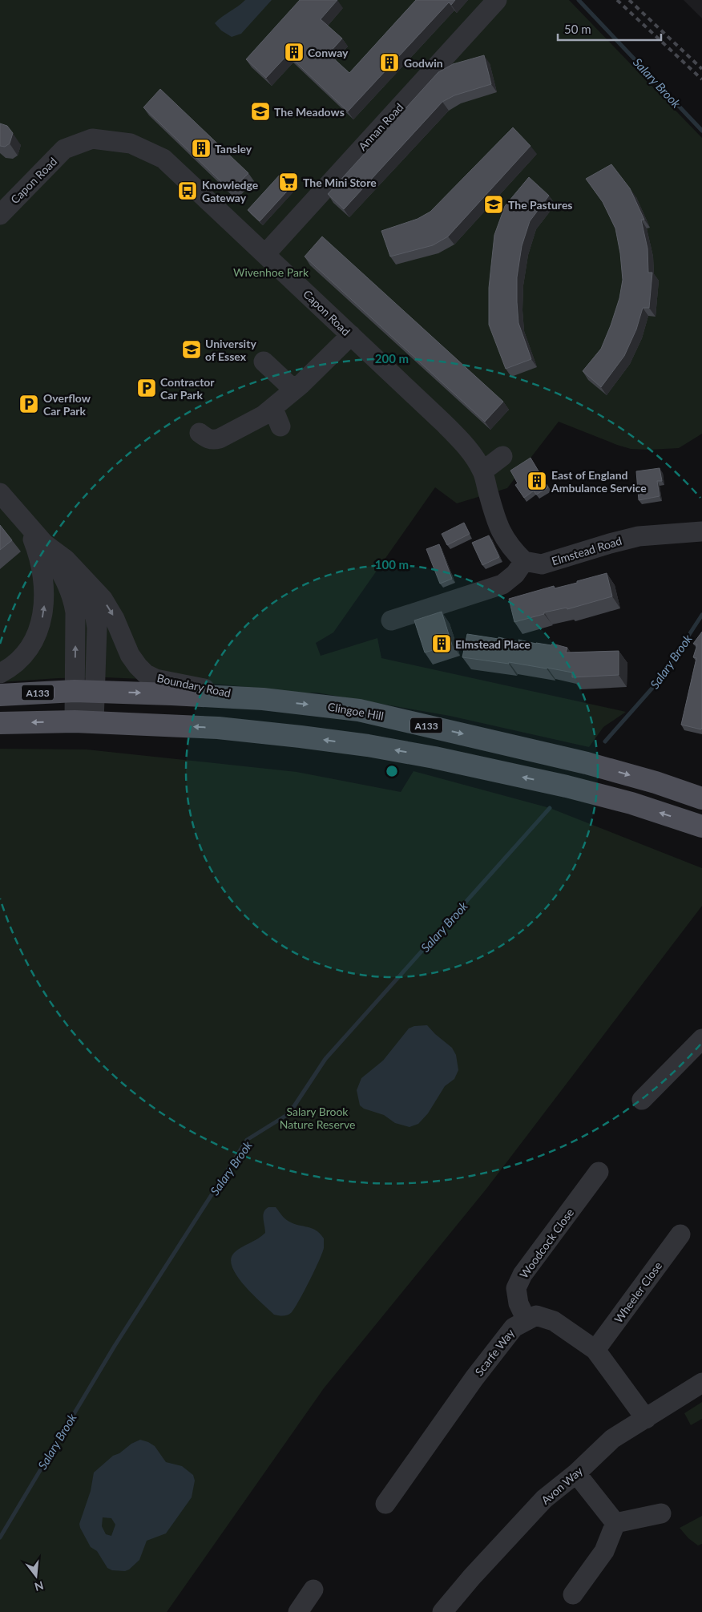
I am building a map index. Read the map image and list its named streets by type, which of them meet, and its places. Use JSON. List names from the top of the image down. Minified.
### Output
{"streets":{"main road":["A133","Clingoe Hill"],"street":["Annan Road","Capon Road","Elmstead Road","Boundary Road","Woodcock Close","Wheeler Close","Scarfe Way","Avon Way"]},"crossings":[["Annan Road","Capon Road"],["Capon Road","Elmstead Road"],["Boundary Road","Clingoe Hill"],["Woodcock Close","Scarfe Way"],["Wheeler Close","Scarfe Way"],["Scarfe Way","Avon Way"]],"water":["Salary Brook"],"parks":["Wivenhoe Park","Salary Brook Nature Reserve"],"places":{"building":["Conway","Godwin","Tansley","East of England Ambulance Service","Elmstead Place"],"school or university":["The Meadows","The Pastures","University of Essex"],"supermarket":["The Mini Store"],"bus stop":["Knowledge Gateway"],"parking":["Contractor Car Park","Overflow Car Park"]},"scale_bar":"50 m","north":"bottom","rings":["200 m","100 m"]}
